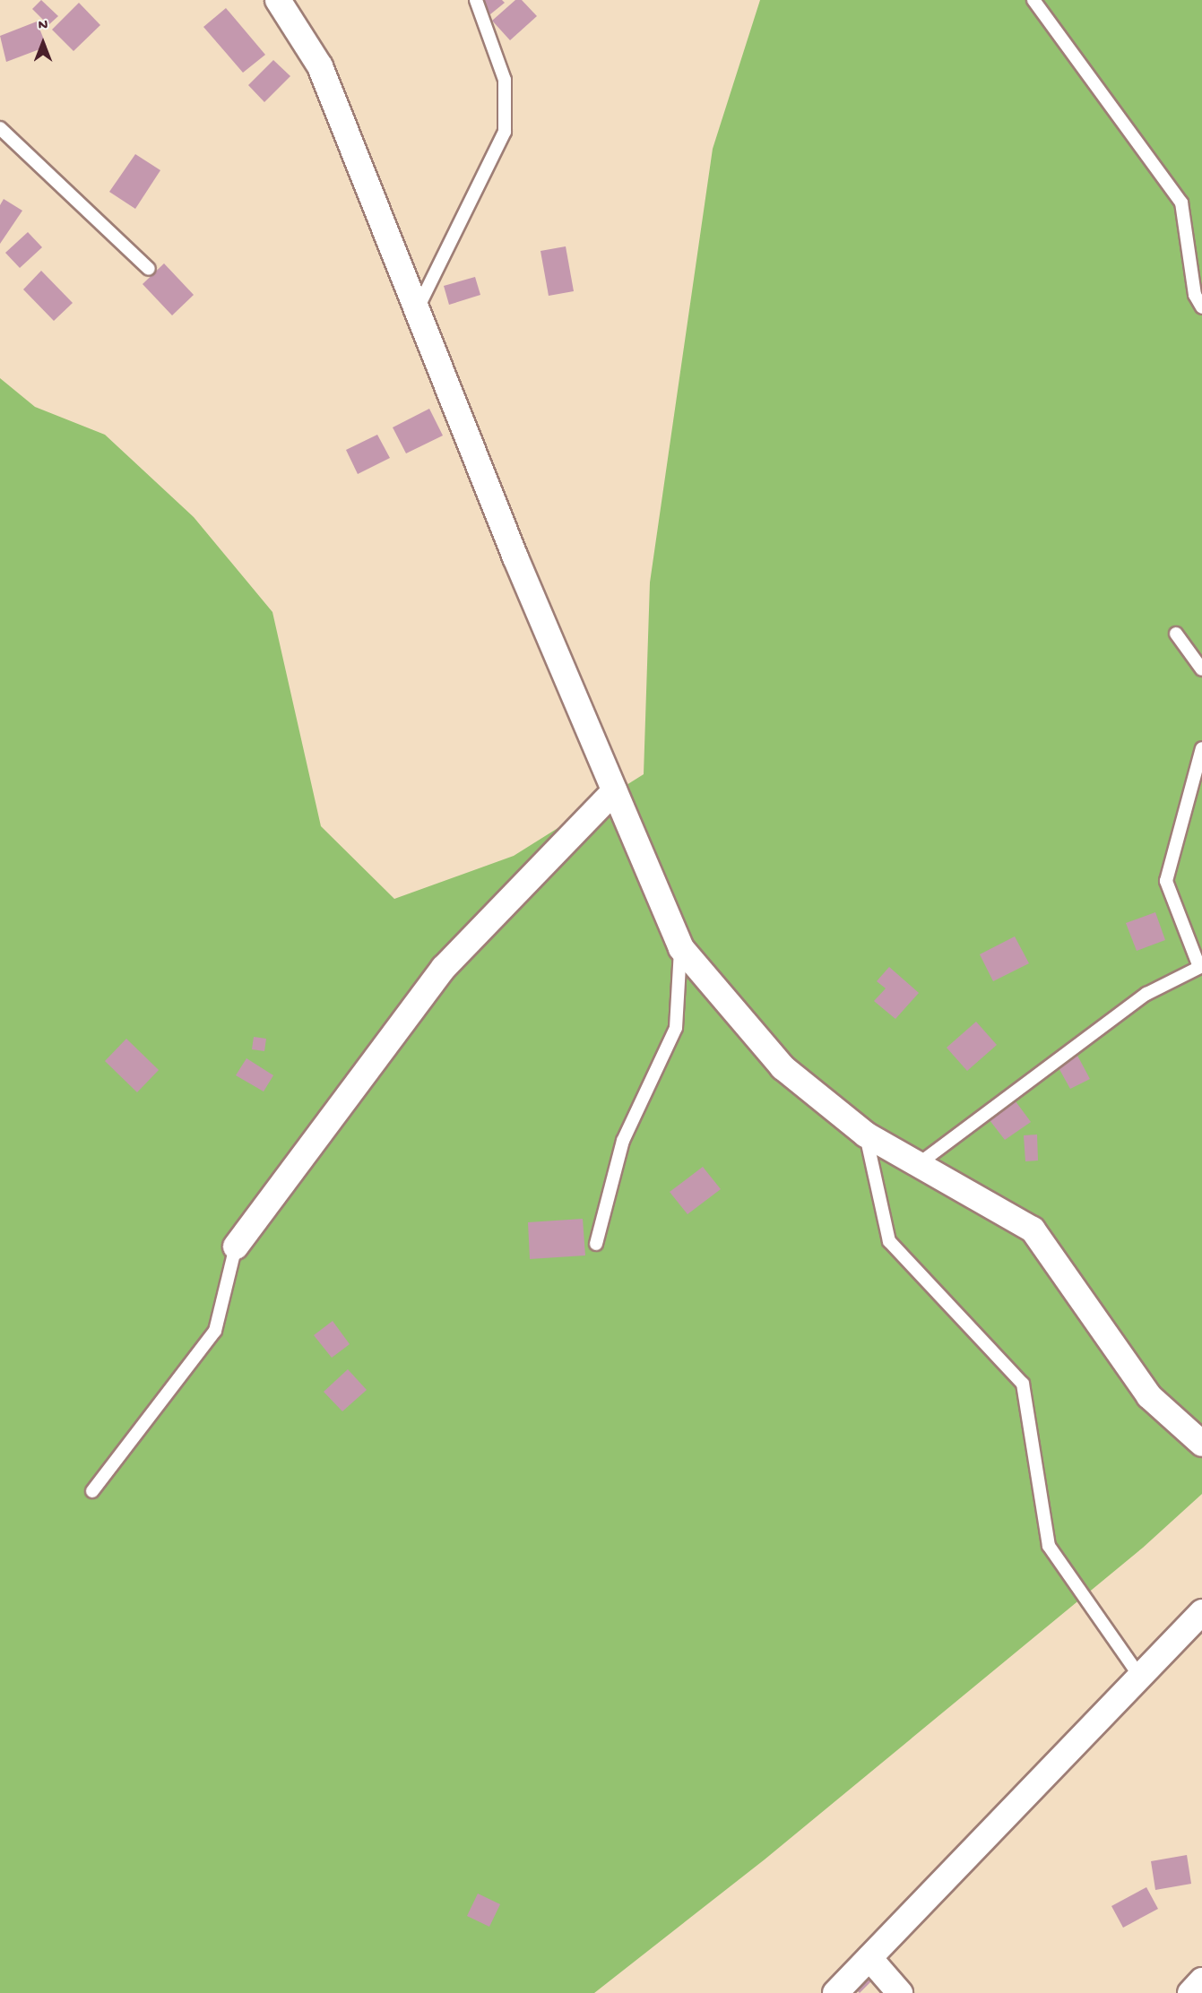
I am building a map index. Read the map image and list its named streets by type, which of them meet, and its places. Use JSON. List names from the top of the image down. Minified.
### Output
{"north":"top"}
